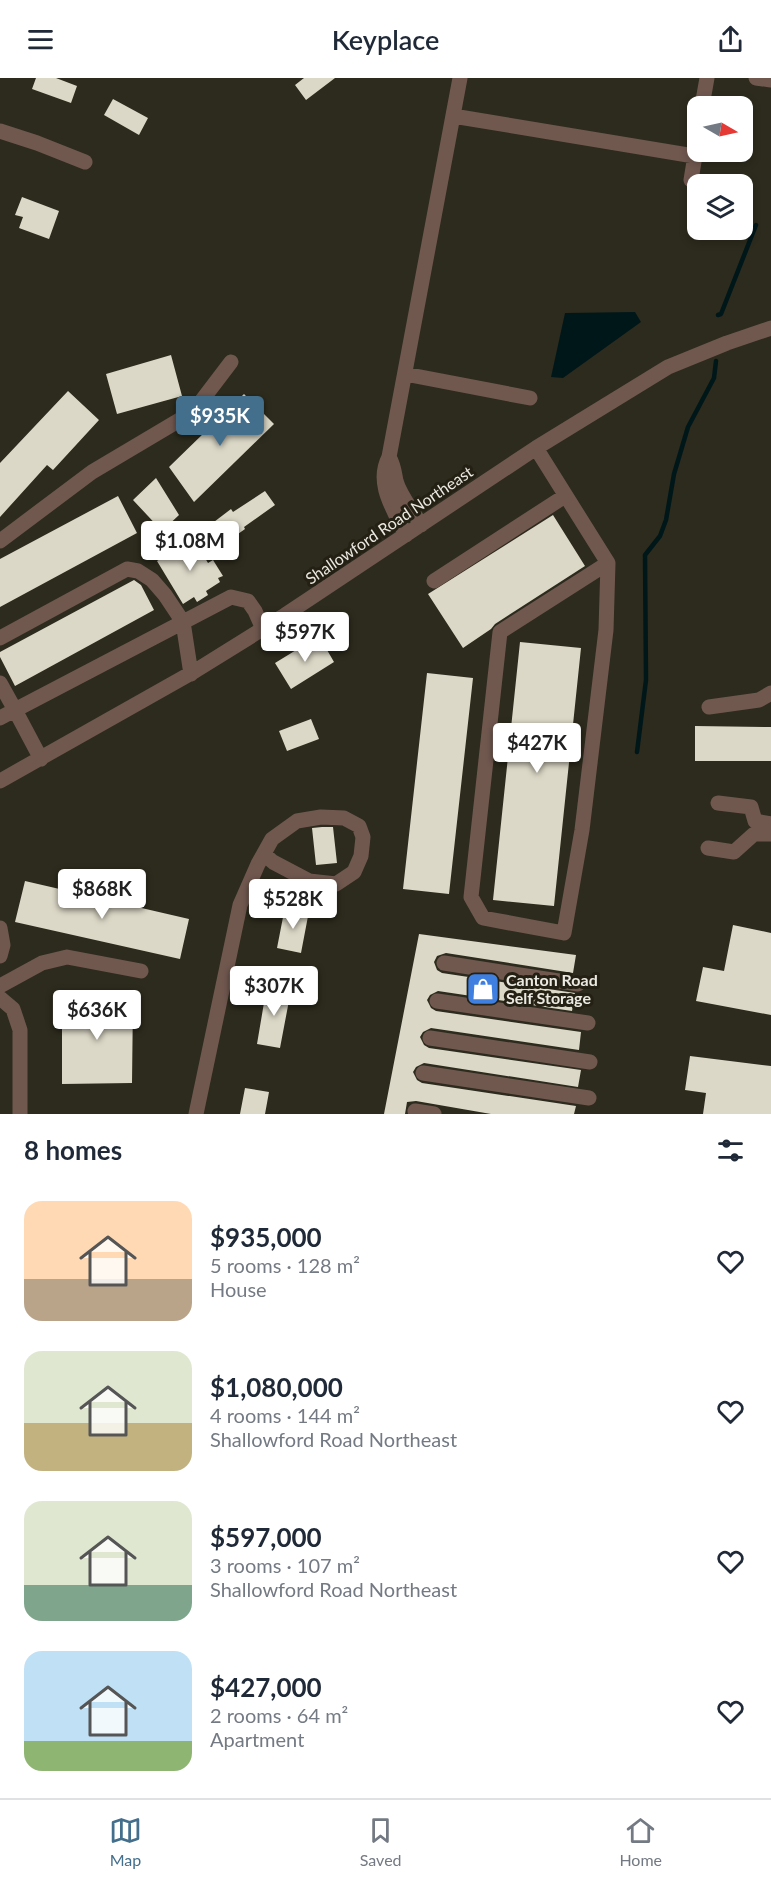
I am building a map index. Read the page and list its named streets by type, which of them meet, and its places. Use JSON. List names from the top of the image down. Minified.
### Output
{"streets":{"street":["Shallowford Road Northeast"]},"places":{"shop":["Canton Road Self Storage"]},"north":"right","page":{"header":"Keyplace","price":["$935K","$1.08M","$597K","$427K","$868K","$528K","$307K","$636K"],"heading":"8 homes","list":[{"name":"$935,000","note":"5 rooms · 128 m² · House"},{"name":"$1,080,000","note":"4 rooms · 144 m² · Shallowford Road Northeast"},{"name":"$597,000","note":"3 rooms · 107 m² · Shallowford Road Northeast"},{"name":"$427,000","note":"2 rooms · 64 m² · Apartment"}],"tabs":["Map","Saved","Home"]}}
